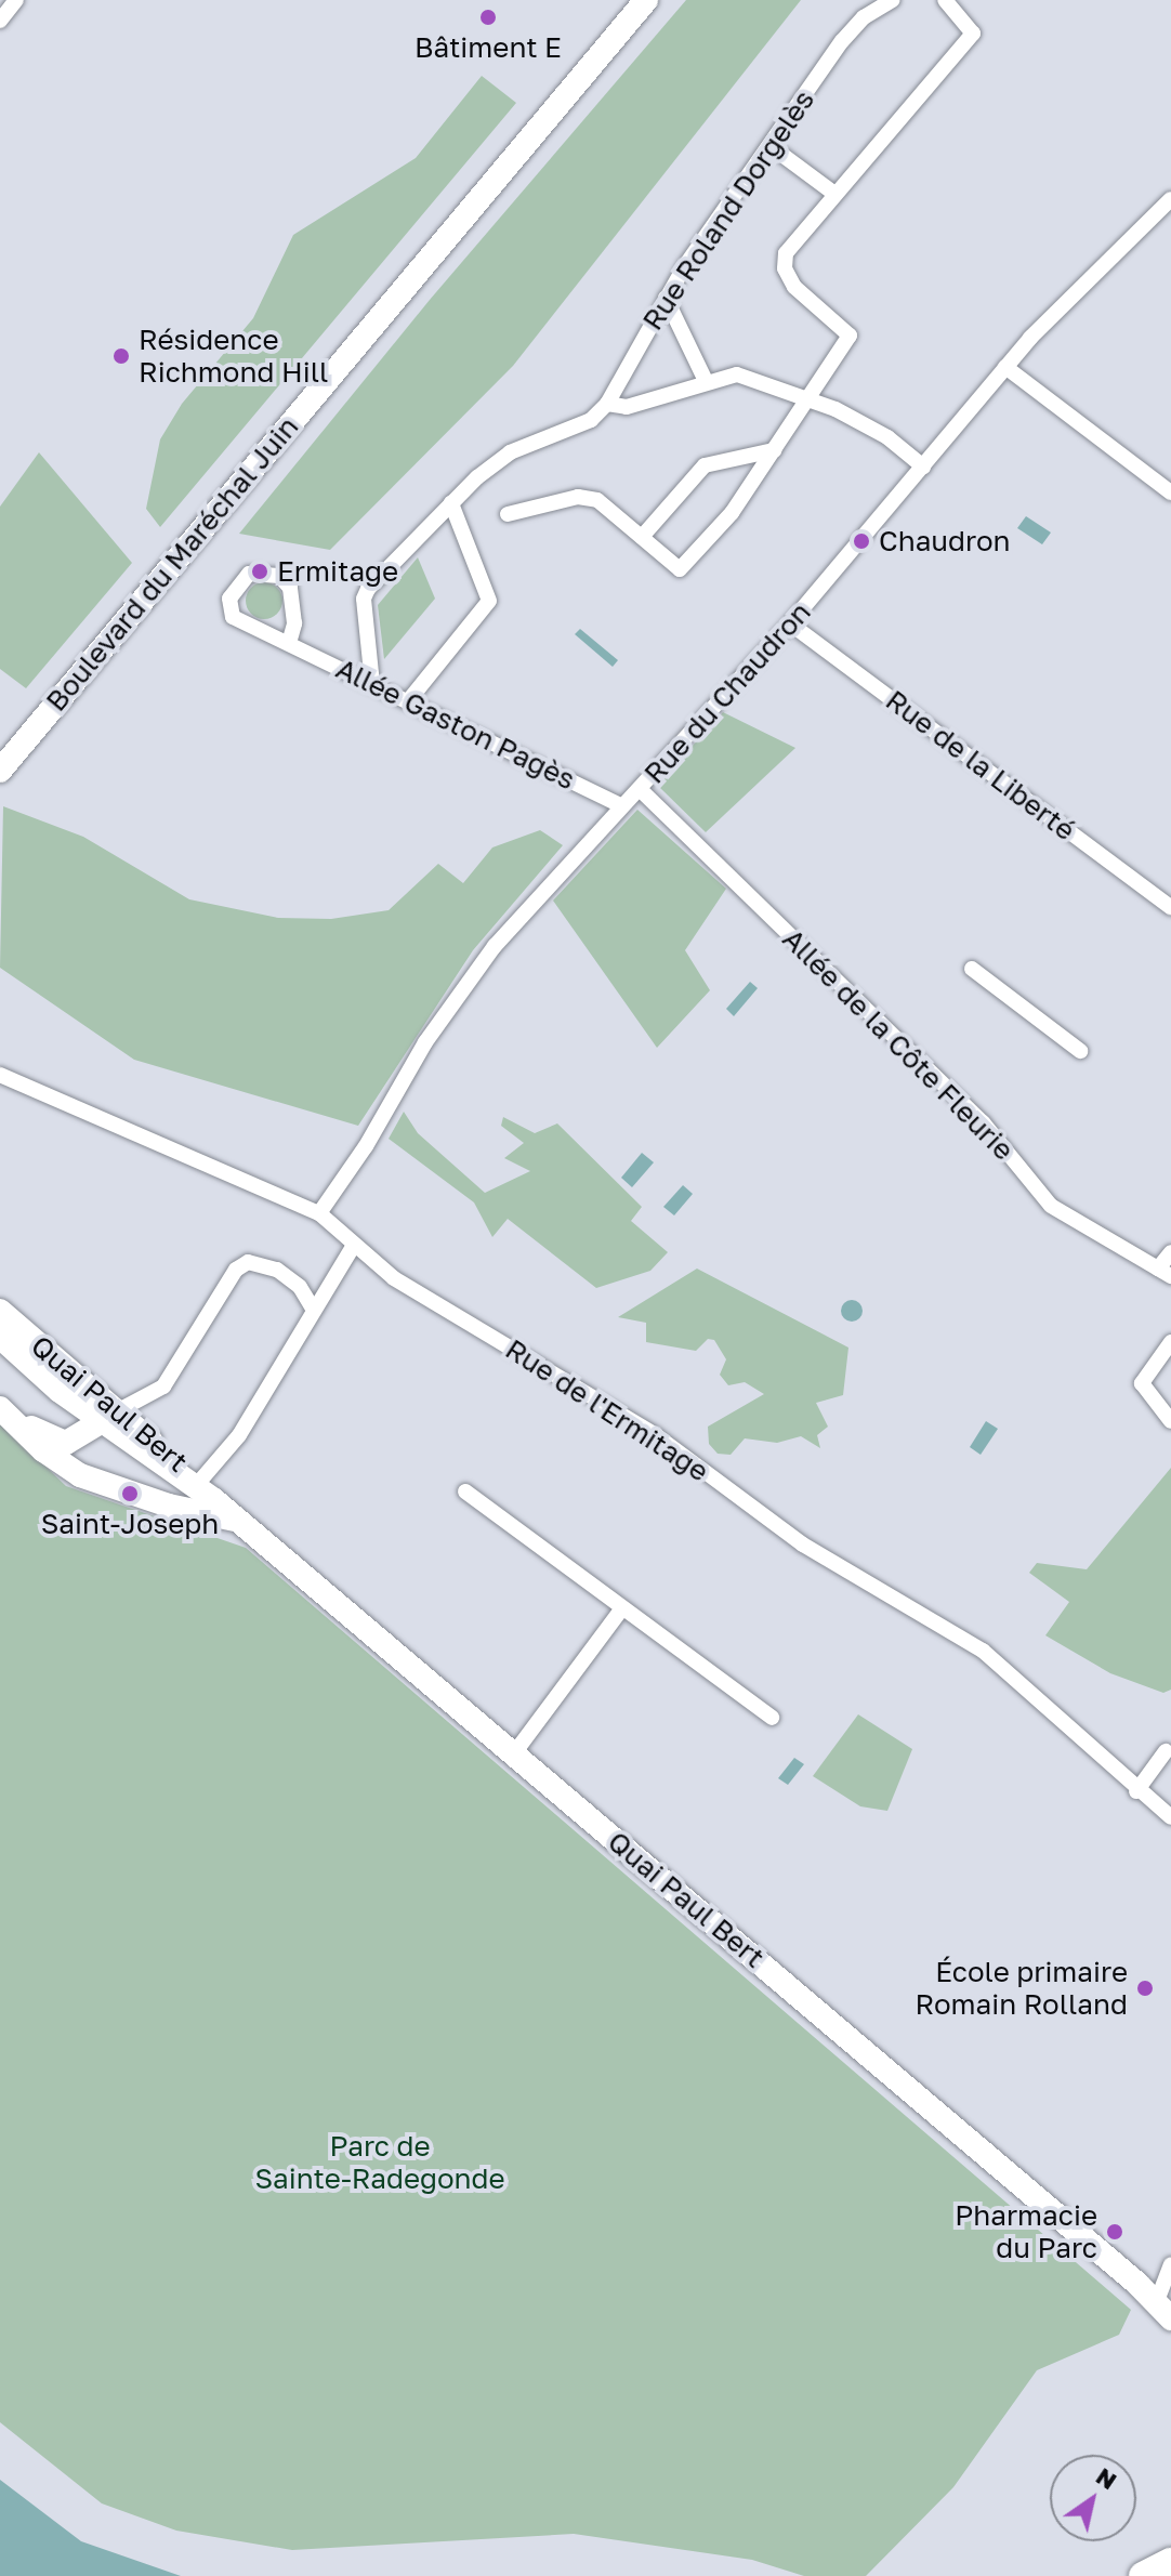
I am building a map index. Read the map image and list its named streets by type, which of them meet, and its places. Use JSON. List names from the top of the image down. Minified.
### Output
{"streets":{"main road":["Boulevard du Maréchal Juin","Quai Paul Bert"],"street":["Rue Roland Dorgelès","Rue du Chaudron","Allée Gaston Pagès","Rue de la Liberté","Allée de la Côte Fleurie","Rue de l'Ermitage"]},"crossings":[["Rue Roland Dorgelès","Allée Gaston Pagès"],["Rue du Chaudron","Allée Gaston Pagès"],["Rue du Chaudron","Rue de la Liberté"],["Rue du Chaudron","Allée de la Côte Fleurie"],["Rue du Chaudron","Rue de l'Ermitage"]],"parks":["Parc de Sainte-Radegonde"],"places":["Bâtiment E","Résidence Richmond Hill","Chaudron","Ermitage","Saint-Joseph","École primaire Romain Rolland","Pharmacie du Parc"],"north":"top right"}
